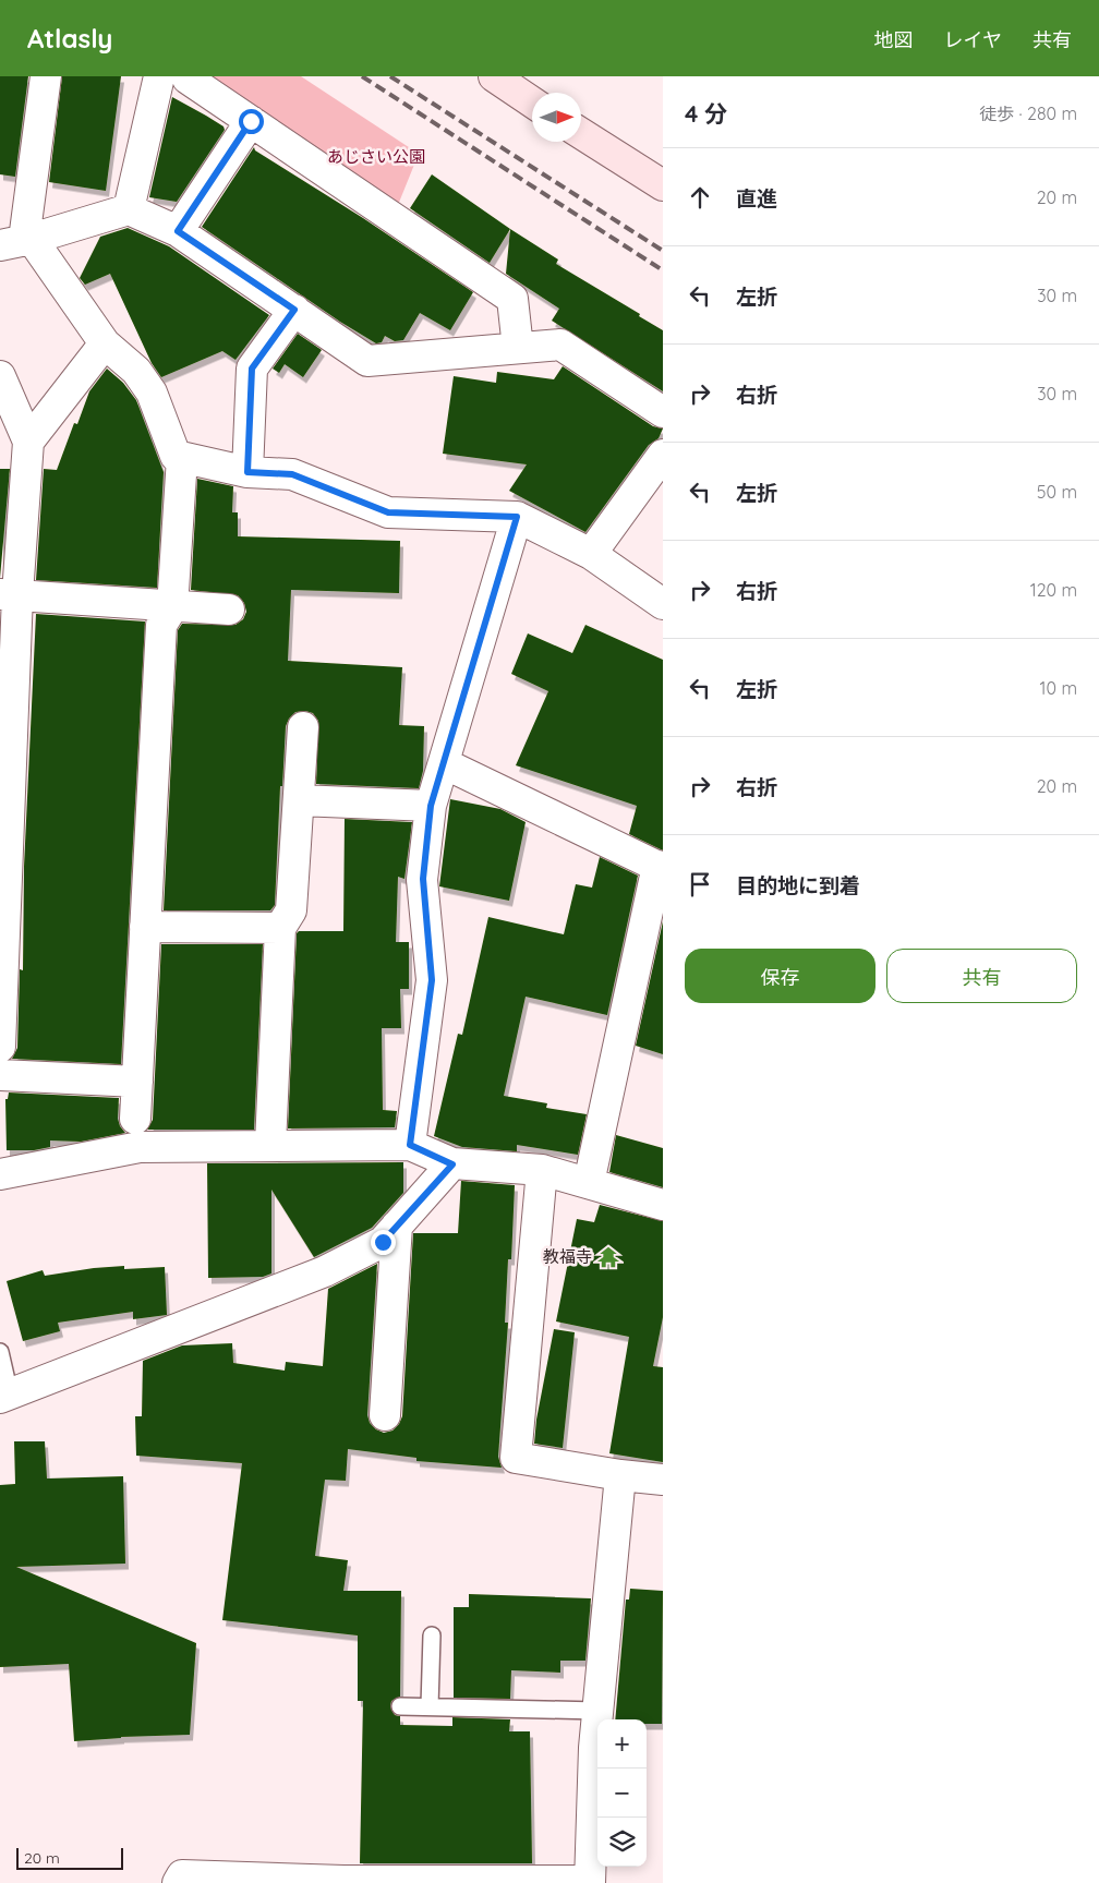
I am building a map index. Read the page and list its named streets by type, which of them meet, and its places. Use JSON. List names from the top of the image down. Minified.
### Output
{"parks":["あじさい公園"],"places":{"temple":["教福寺"]},"scale_bar":"20 m","north":"right","page":{"header":"Atlasly","nav":["地図","レイヤ","共有"],"heading":["4 分","徒歩 · 280 m"],"list":[["直進","20 m"],["左折","30 m"],["右折","30 m"],["左折","50 m"],["右折","120 m"],["左折","10 m"],["右折","20 m"],"目的地に到着"],"buttons":["保存","共有"],"map_buttons":["+","−"],"scale":"20 m"}}
